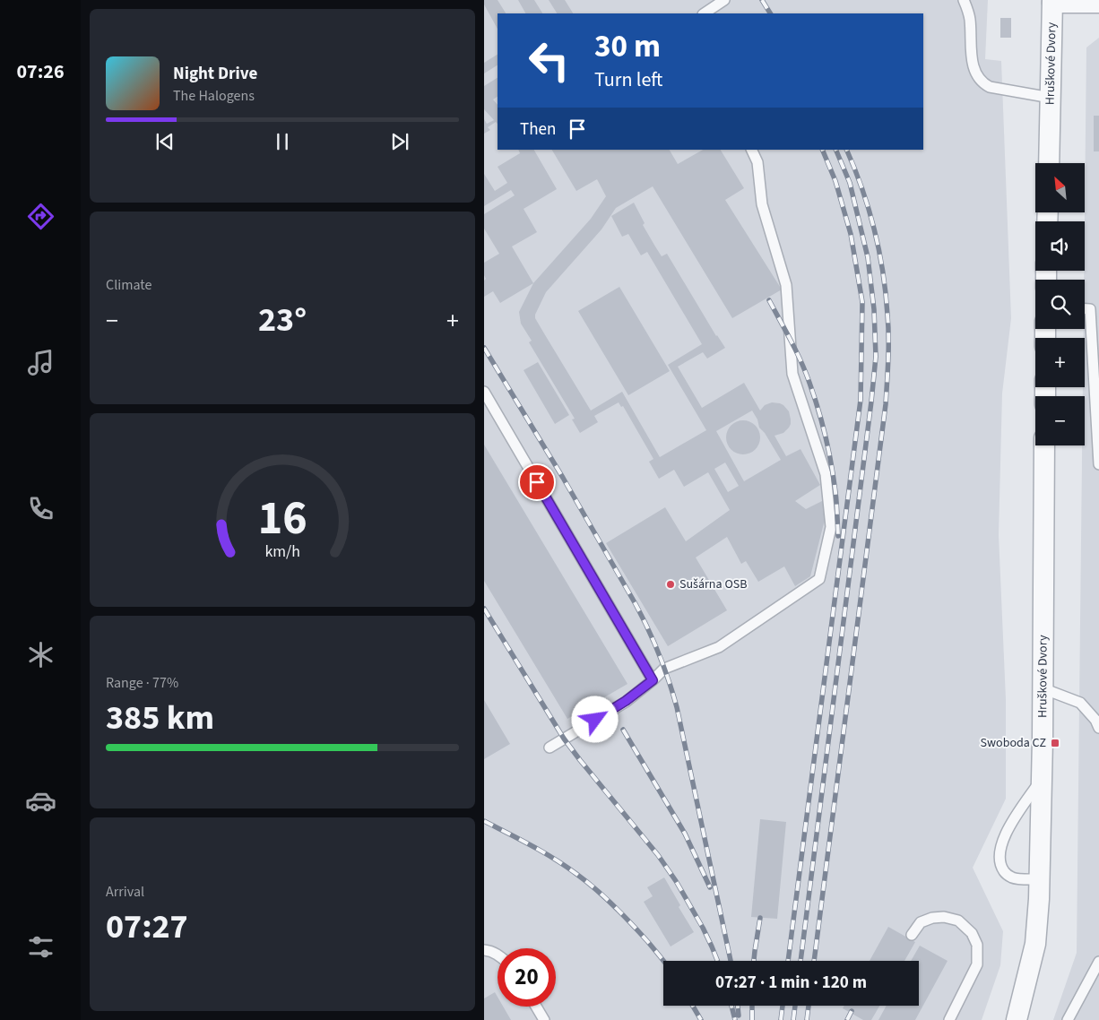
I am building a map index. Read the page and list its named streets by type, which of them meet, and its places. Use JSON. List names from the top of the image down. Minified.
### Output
{"streets":{"street":["Hruškové Dvory"]},"places":{"other":["Sušárna OSB"],"transit":["Swoboda CZ"]},"north":"top left","page":{"tabs":"07:26","turn":["30 m","Turn left"],"song":["Night Drive","The Halogens"],"then":"Then","map_buttons":["+","−"],"tile":["Climate",["Range · 77%","385 km"],["Arrival","07:27"]],"heat":["−","23°","+"],"limit":"20","trip":"07:27 · 1 min · 120 m","gauge":["16","km/h"]}}
